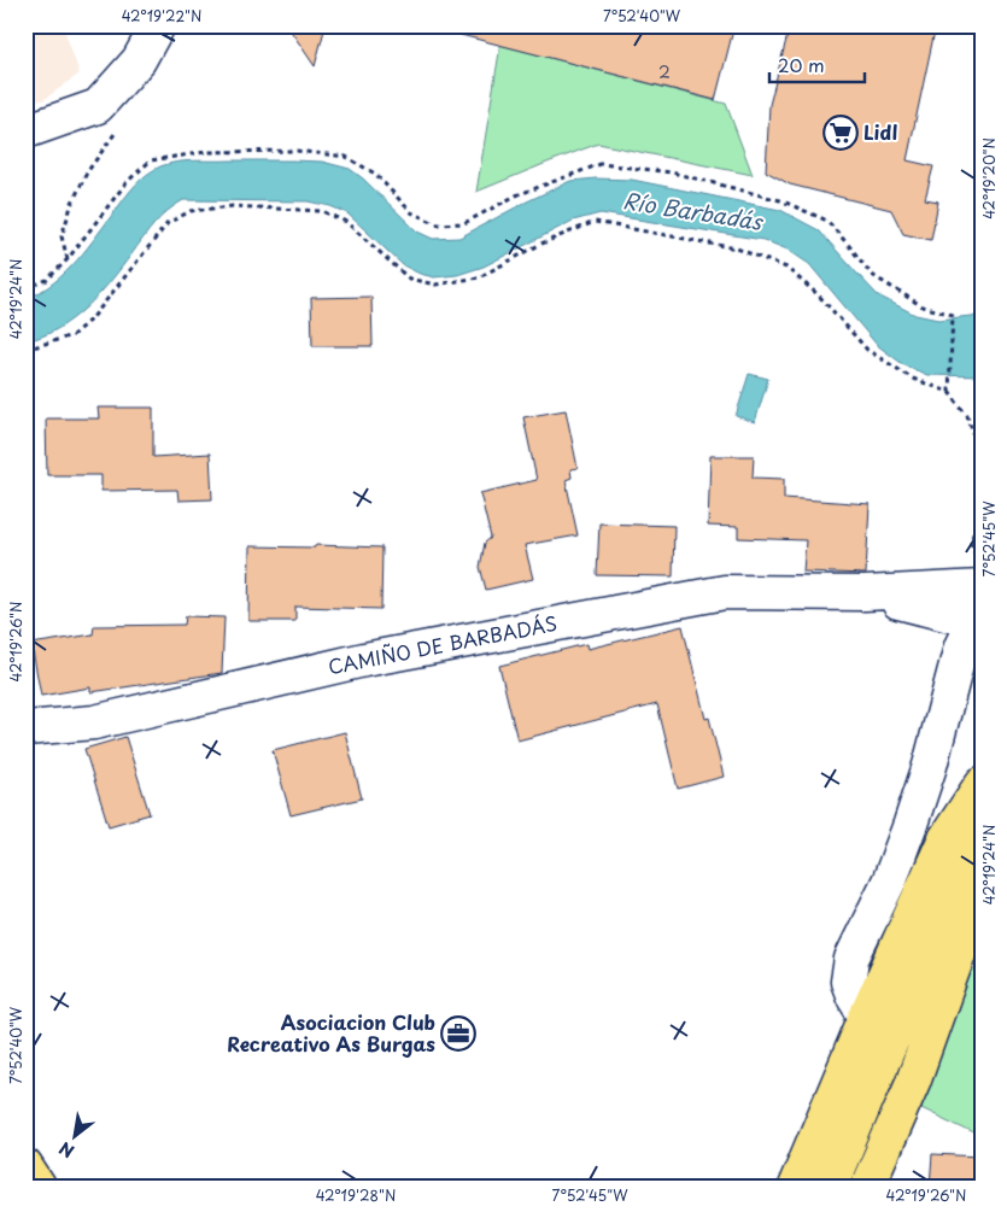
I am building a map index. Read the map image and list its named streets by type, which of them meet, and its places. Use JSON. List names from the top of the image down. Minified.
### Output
{"streets":{"street":["CAMIÑO DE BARBADÁS"]},"water":["Río Barbadás"],"places":{"supermarket":["Lidl"],"office":["Asociacion Club Recreativo As Burgas"]},"house_numbers":["2"],"scale_bar":"20 m","north":"bottom left","coordinates":["42°19'22\"N","7°52'40\"W","42°19'20\"N","42°19'24\"N","7°52'45\"W","42°19'26\"N","42°19'28\"N"]}
